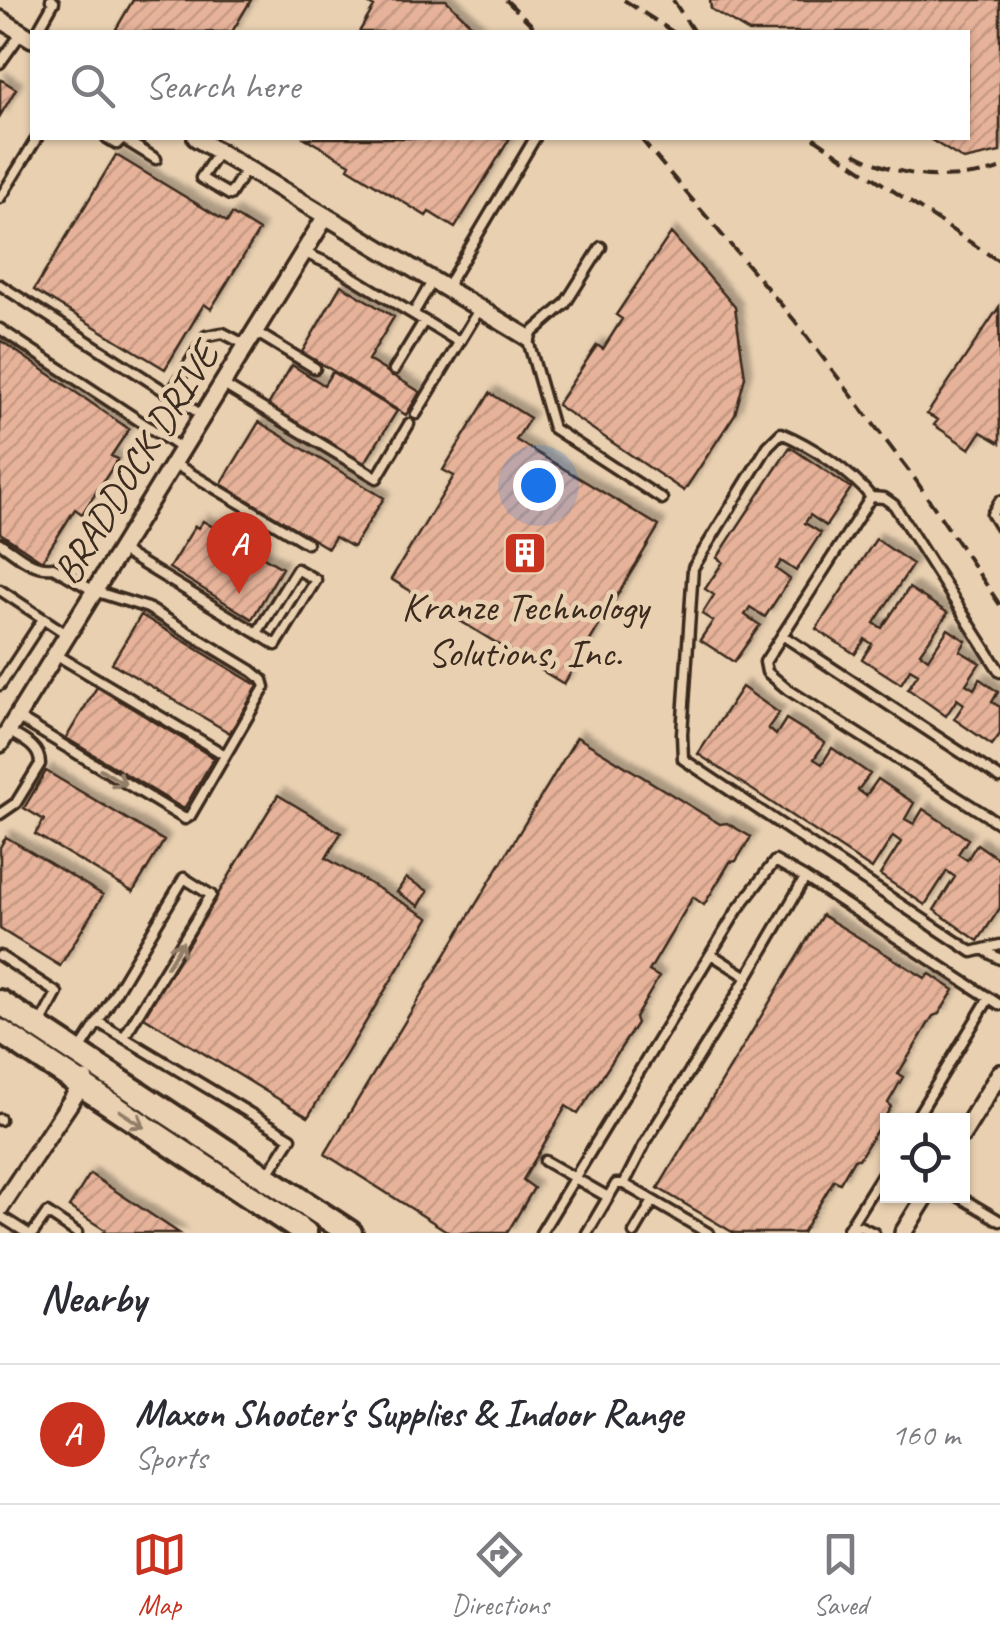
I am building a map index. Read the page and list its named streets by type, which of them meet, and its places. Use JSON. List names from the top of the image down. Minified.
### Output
{"streets":{"street":["BRADDOCK DRIVE"]},"places":{"building":["Kranze Technology Solutions, Inc."]},"page":{"search":"Search here","pins":"A","heading":"Nearby","list":[{"mark":"A","name":"Maxon Shooter's Supplies & Indoor Range","note":"Sports","value":"160 m"}],"nav":["Map","Directions","Saved"]}}
